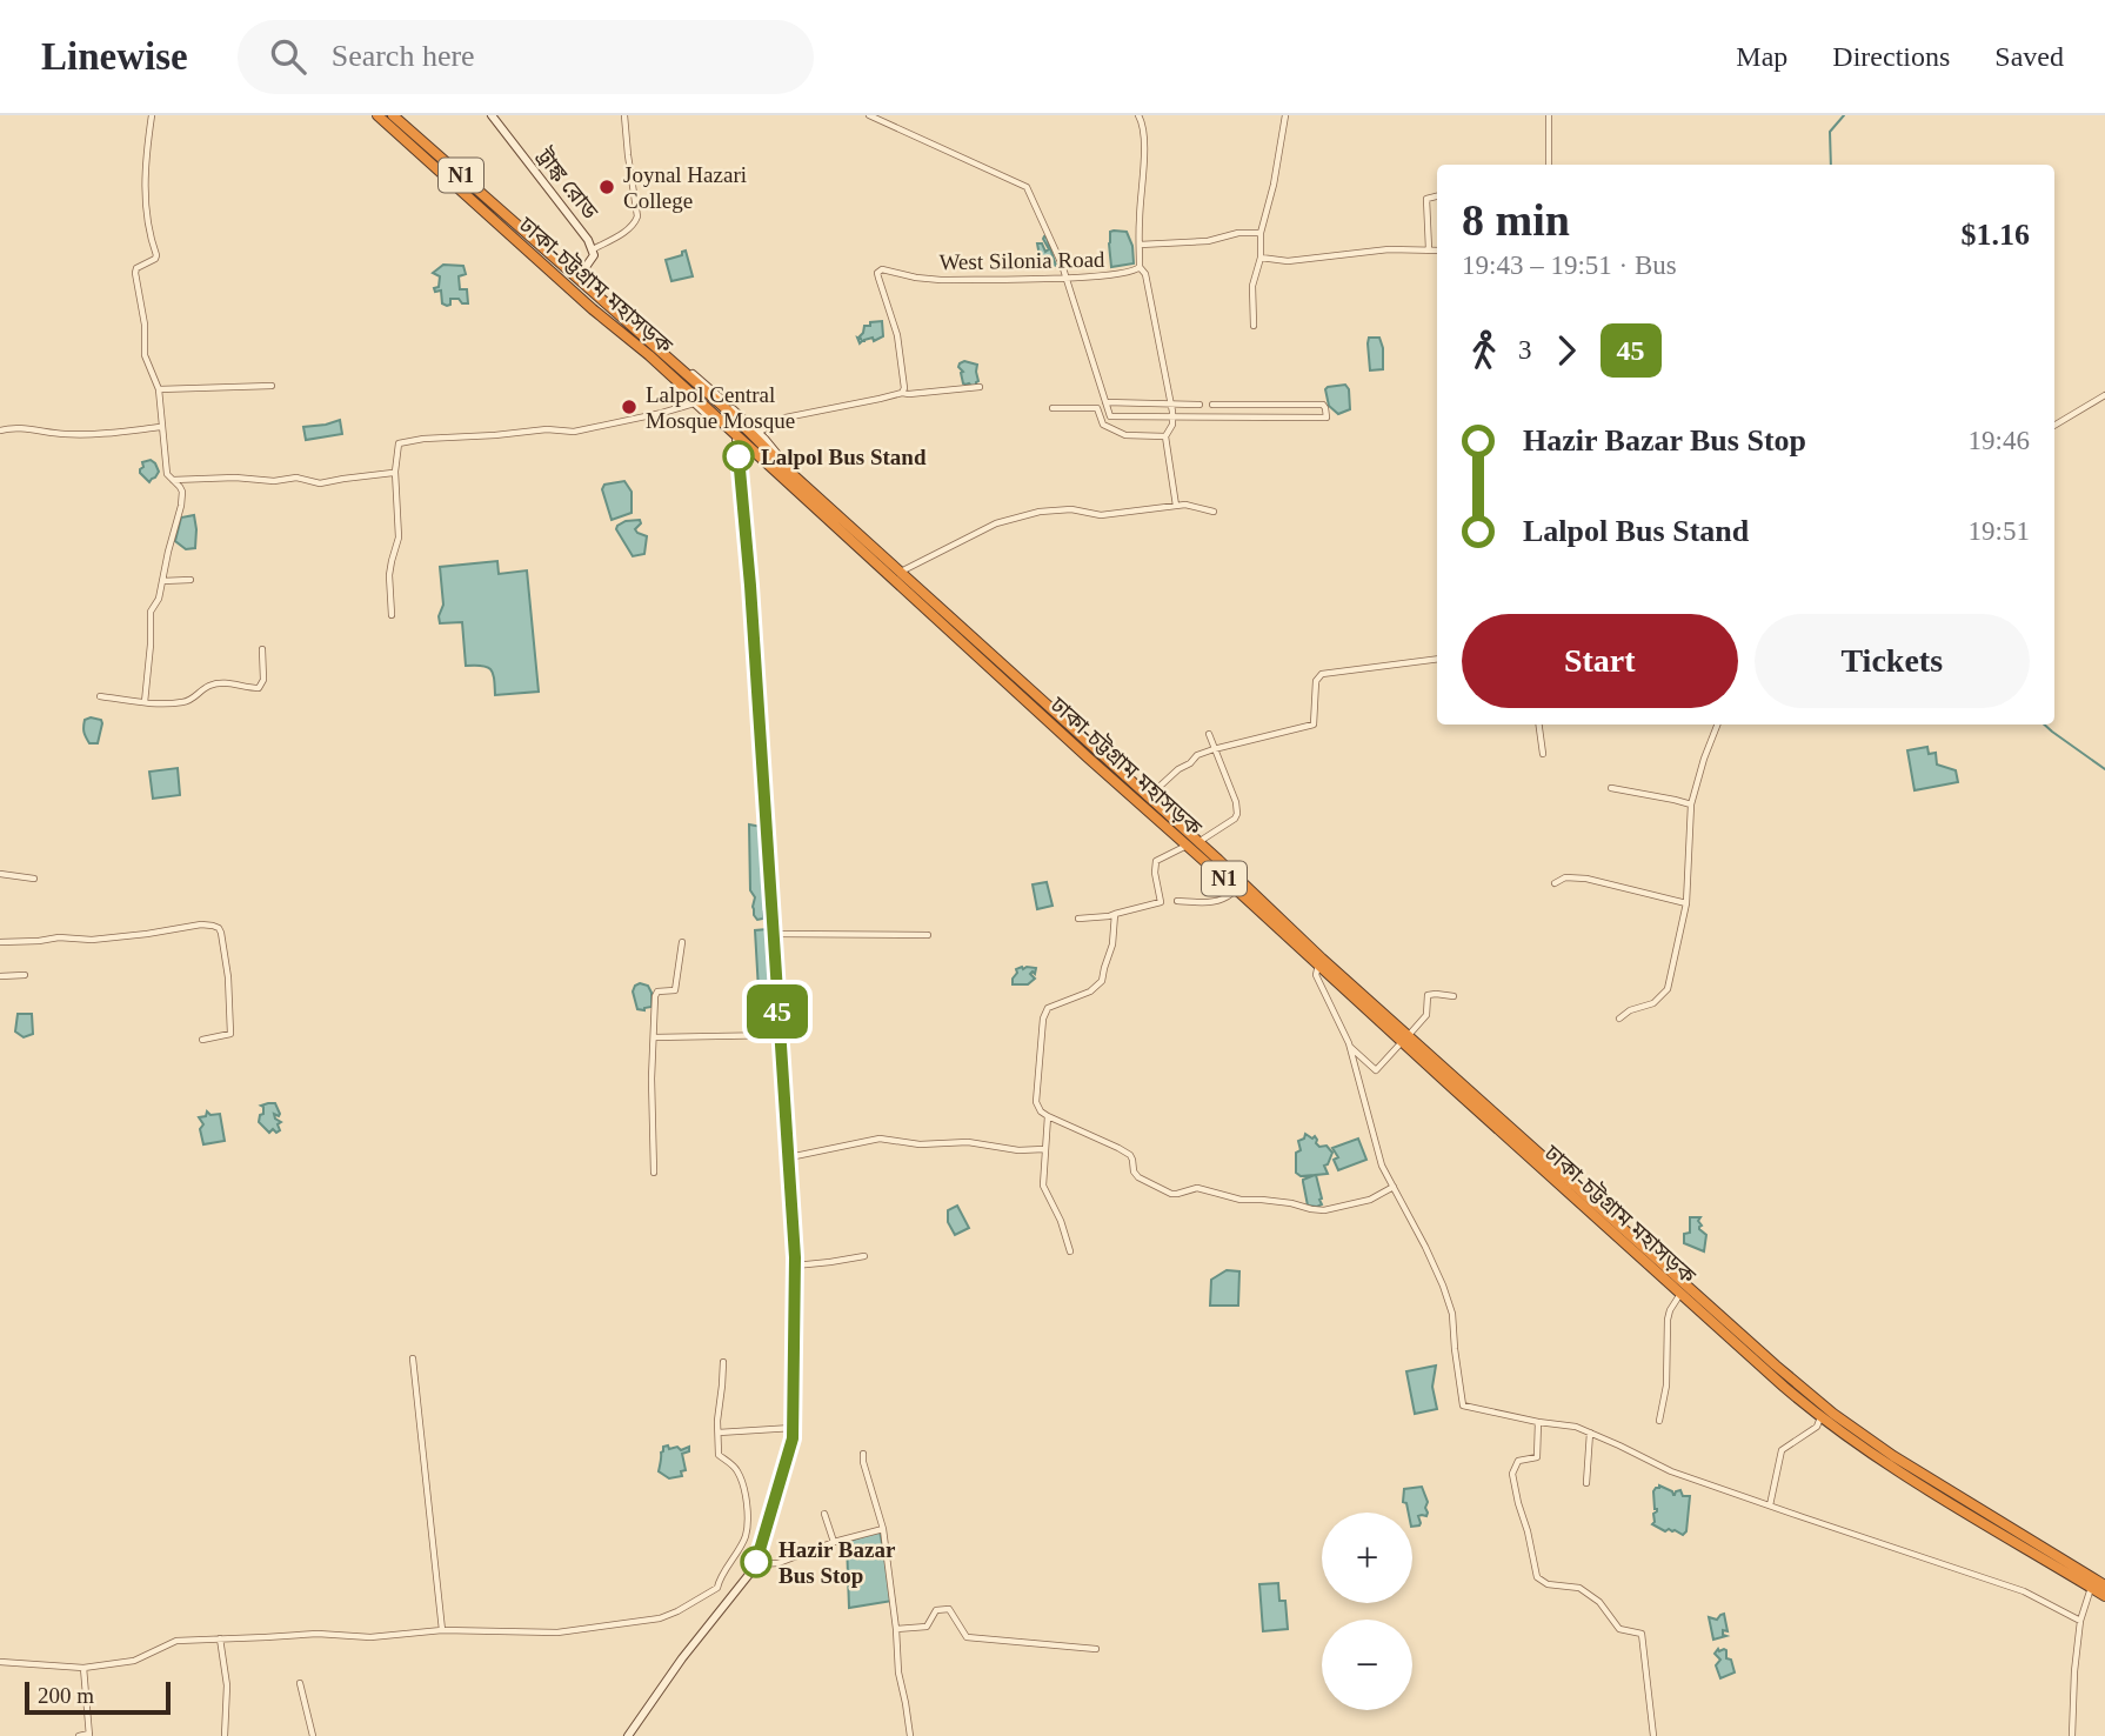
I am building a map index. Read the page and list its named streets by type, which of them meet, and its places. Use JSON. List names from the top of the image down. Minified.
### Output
{"streets":{"highway":["N1","ঢাকা-চট্টগ্রাম মহাসড়ক"],"main road":["ট্রাঙ্ক রোড"],"street":["West Silonia Road"]},"crossings":[["ট্রাঙ্ক রোড","ঢাকা-চট্টগ্রাম মহাসড়ক"]],"places":["Joynal Hazari College","Lalpol Central Mosque Mosque","Lalpol Bus Stand","Hazir Bazar Bus Stop"],"lines":["bus line 45"],"scale_bar":"200 m","page":{"header":"Linewise","search":"Search here","nav":["Map","Directions","Saved"],"on_map":"45","heading":["8 min","19:43 – 19:51 · Bus","$1.16"],"legs":["3","45"],"list":[{"name":"Hazir Bazar Bus Stop","value":"19:46"},{"name":"Lalpol Bus Stand","value":"19:51"}],"buttons":["Start","Tickets"],"map_buttons":["+","−"],"scale":"200 m"}}
